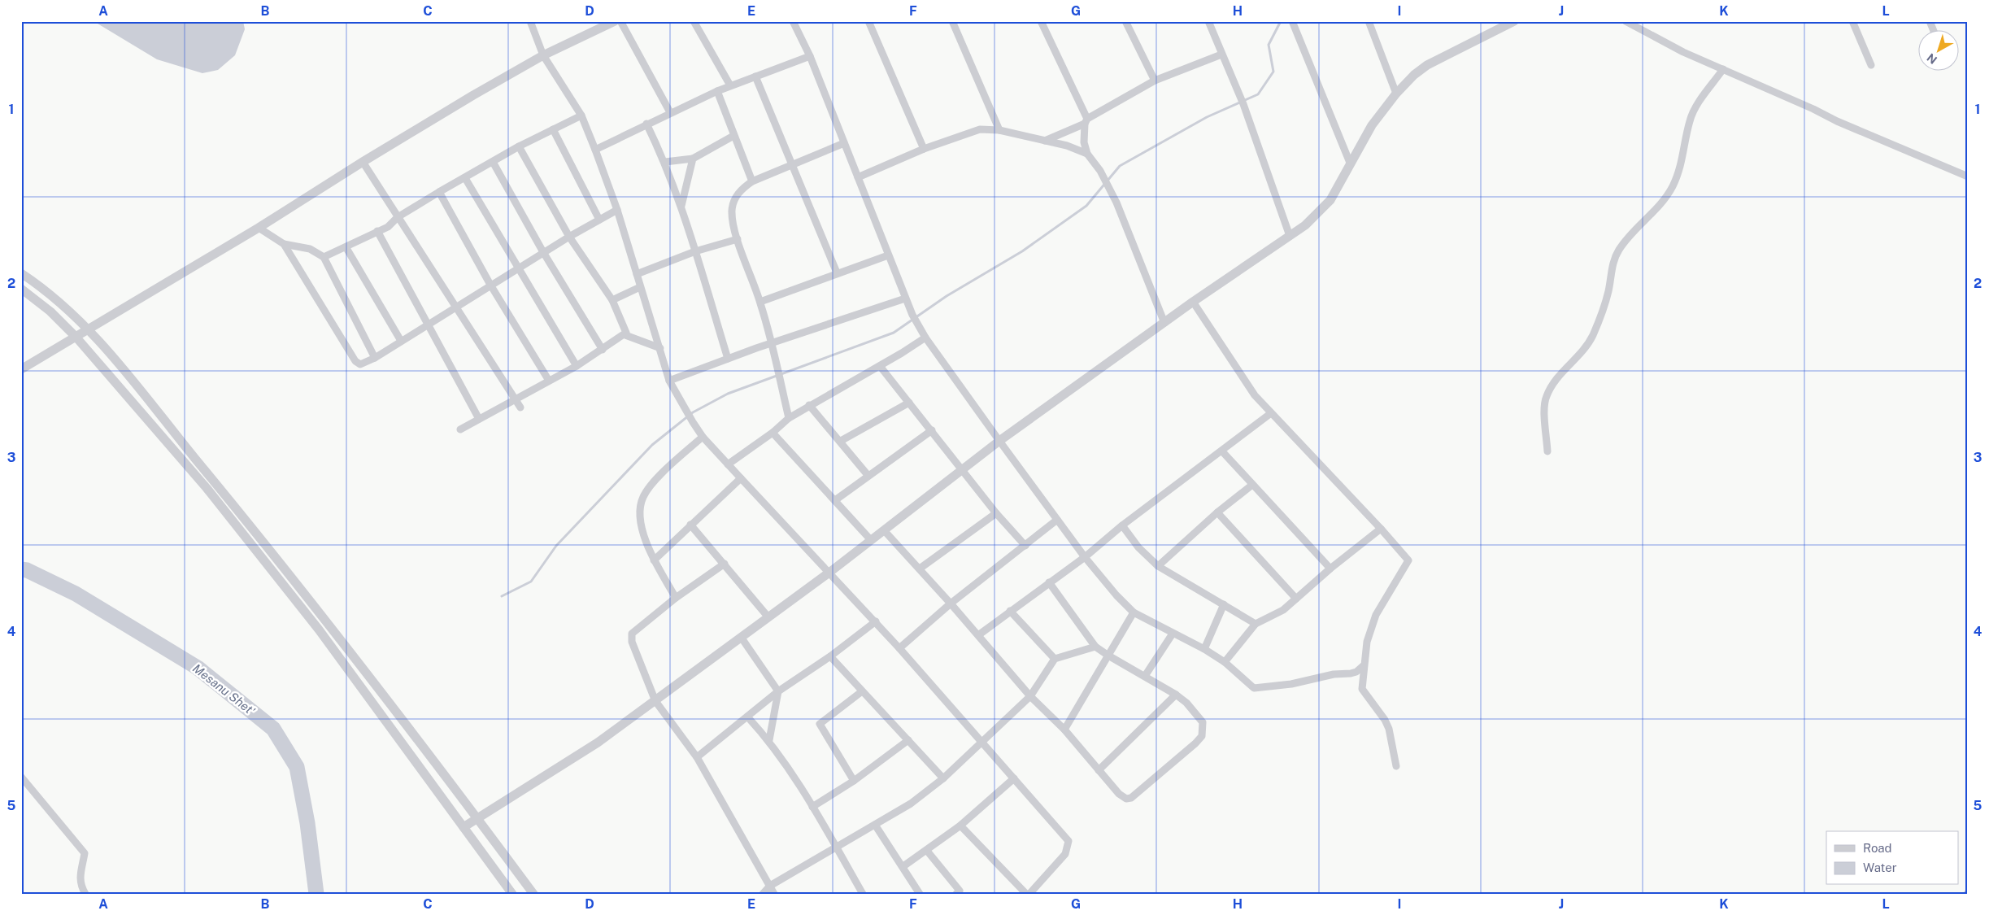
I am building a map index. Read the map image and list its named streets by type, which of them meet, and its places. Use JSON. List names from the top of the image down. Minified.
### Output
{"water":["Mesanu Shet'"],"legend":["Road","Water"],"north":"bottom left","grid":{"columns":["A","B","C","D","E","F","G","H","I","J","K","L"],"rows":["1","2","3","4","5"]}}
